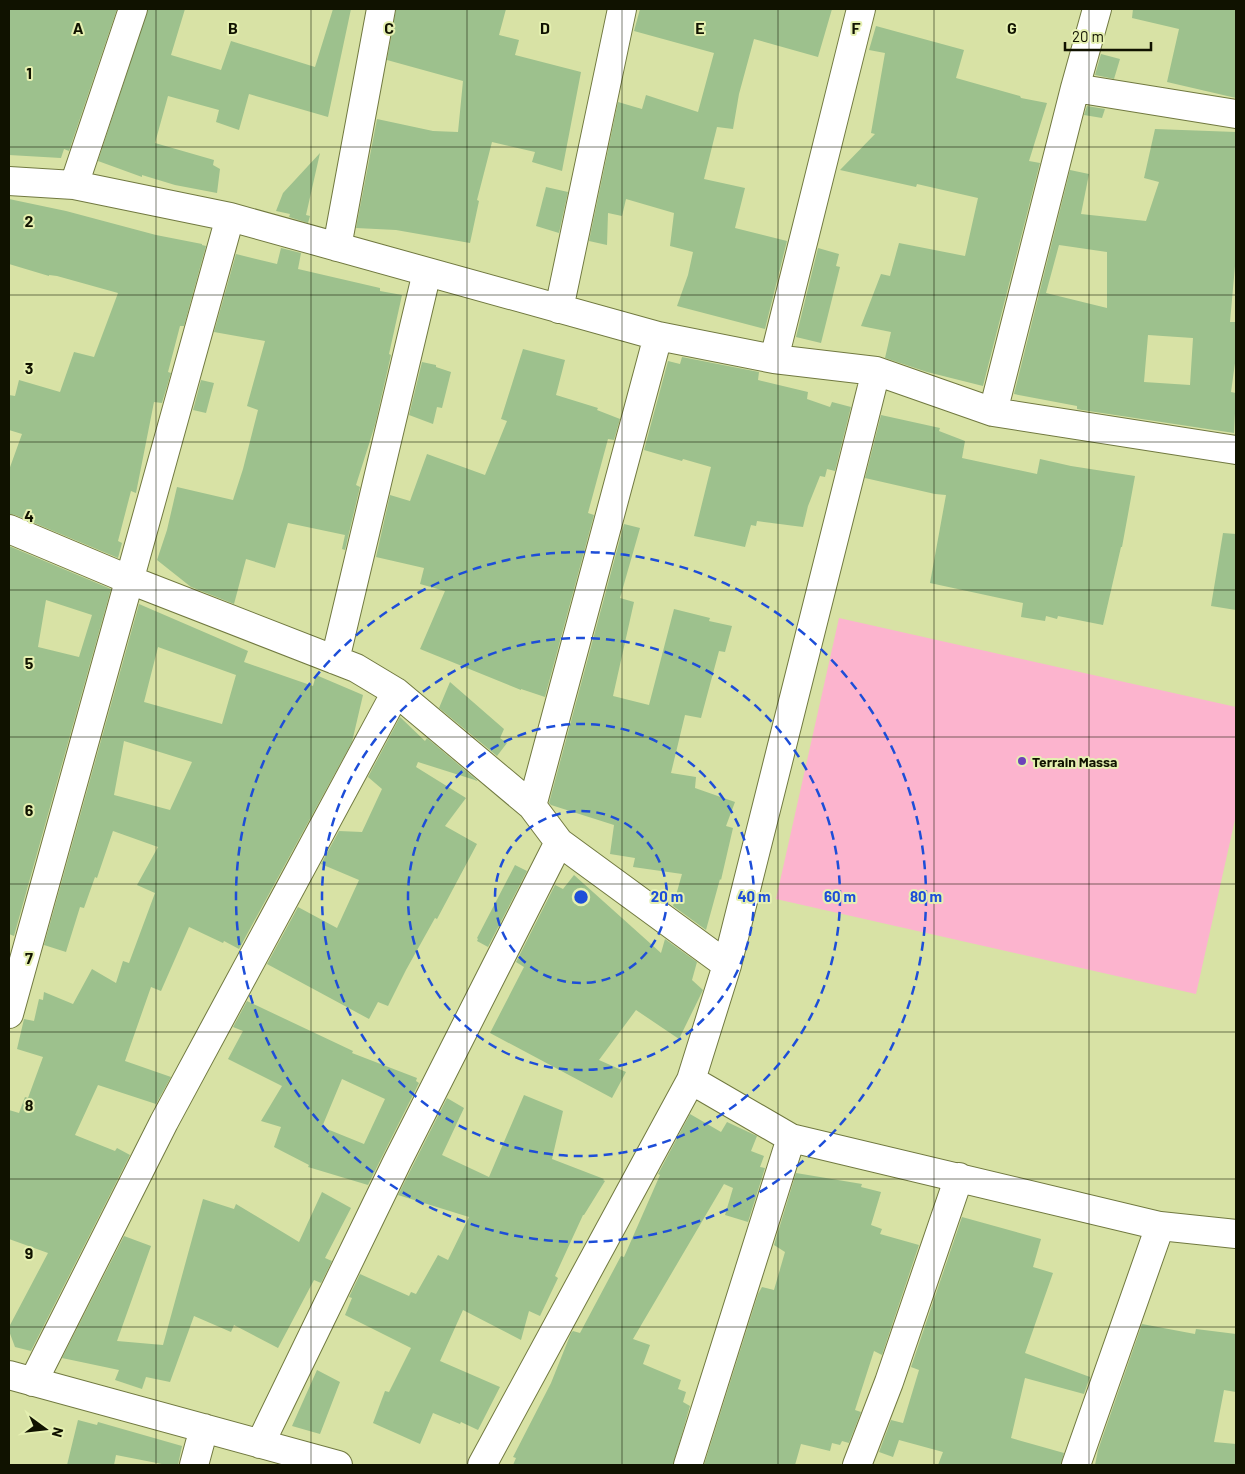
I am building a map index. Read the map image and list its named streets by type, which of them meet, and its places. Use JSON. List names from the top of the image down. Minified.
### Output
{"places":["Terrain Massa"],"scale_bar":"20 m","north":"right","grid":{"columns":["A","B","C","D","E","F","G"],"rows":["1","2","3","4","5","6","7","8","9"]},"rings":["20 m","40 m","60 m","80 m"]}
